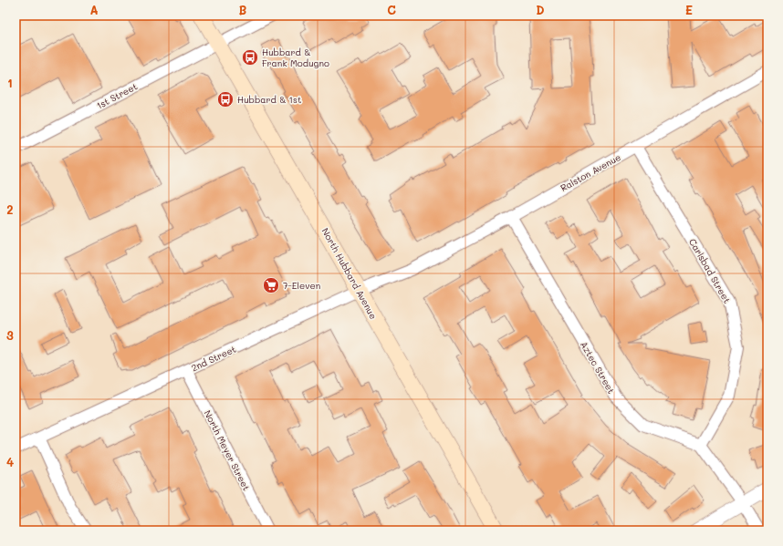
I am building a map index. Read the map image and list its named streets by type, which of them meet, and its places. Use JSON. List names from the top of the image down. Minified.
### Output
{"streets":{"main road":["North Hubbard Avenue"],"street":["1st Street","Ralston Avenue","Carlsbad Street","2nd Street","Aztec Street","North Meyer Street"]},"crossings":[["1st Street","North Hubbard Avenue"],["Ralston Avenue","Carlsbad Street"],["Ralston Avenue","2nd Street"],["Ralston Avenue","Aztec Street"],["Carlsbad Street","Aztec Street"],["North Hubbard Avenue","2nd Street"],["2nd Street","North Meyer Street"]],"places":{"bus stop":["Hubbard & Frank Modugno","Hubbard & 1st"],"supermarket":["7-Eleven"]},"grid":{"columns":["A","B","C","D","E"],"rows":["1","2","3","4"]}}
